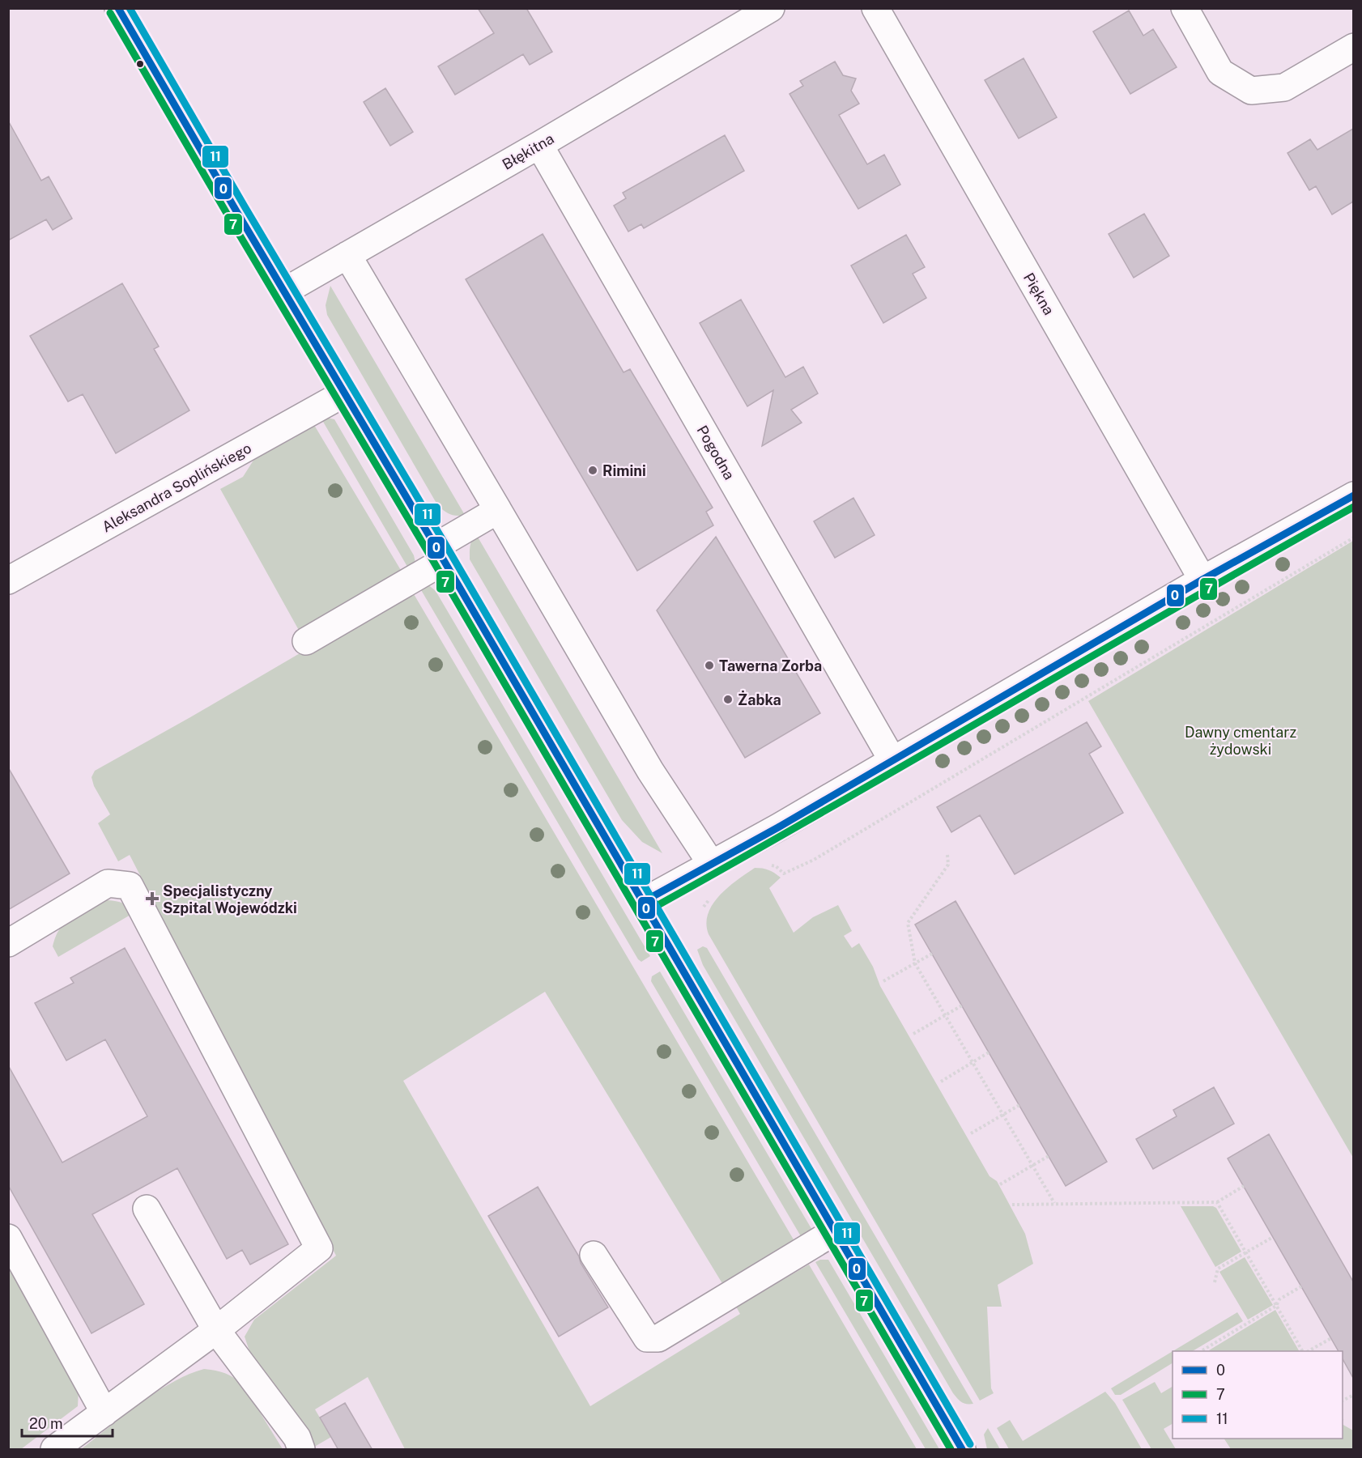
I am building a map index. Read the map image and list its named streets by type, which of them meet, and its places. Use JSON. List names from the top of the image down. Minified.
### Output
{"streets":{"street":["Błękitna","Piękna","Pogodna","Aleksandra Soplińskiego"]},"crossings":[["Błękitna","Pogodna"]],"parks":["Dawny cmentarz żydowski"],"places":{"other":["Rimini","Tawerna Zorba","Żabka"],"health":["Specjalistyczny Szpital Wojewódzki"]},"lines":["transit line 0","transit line 11","transit line 7"],"legend":["0","7","11"],"scale_bar":"20 m"}
